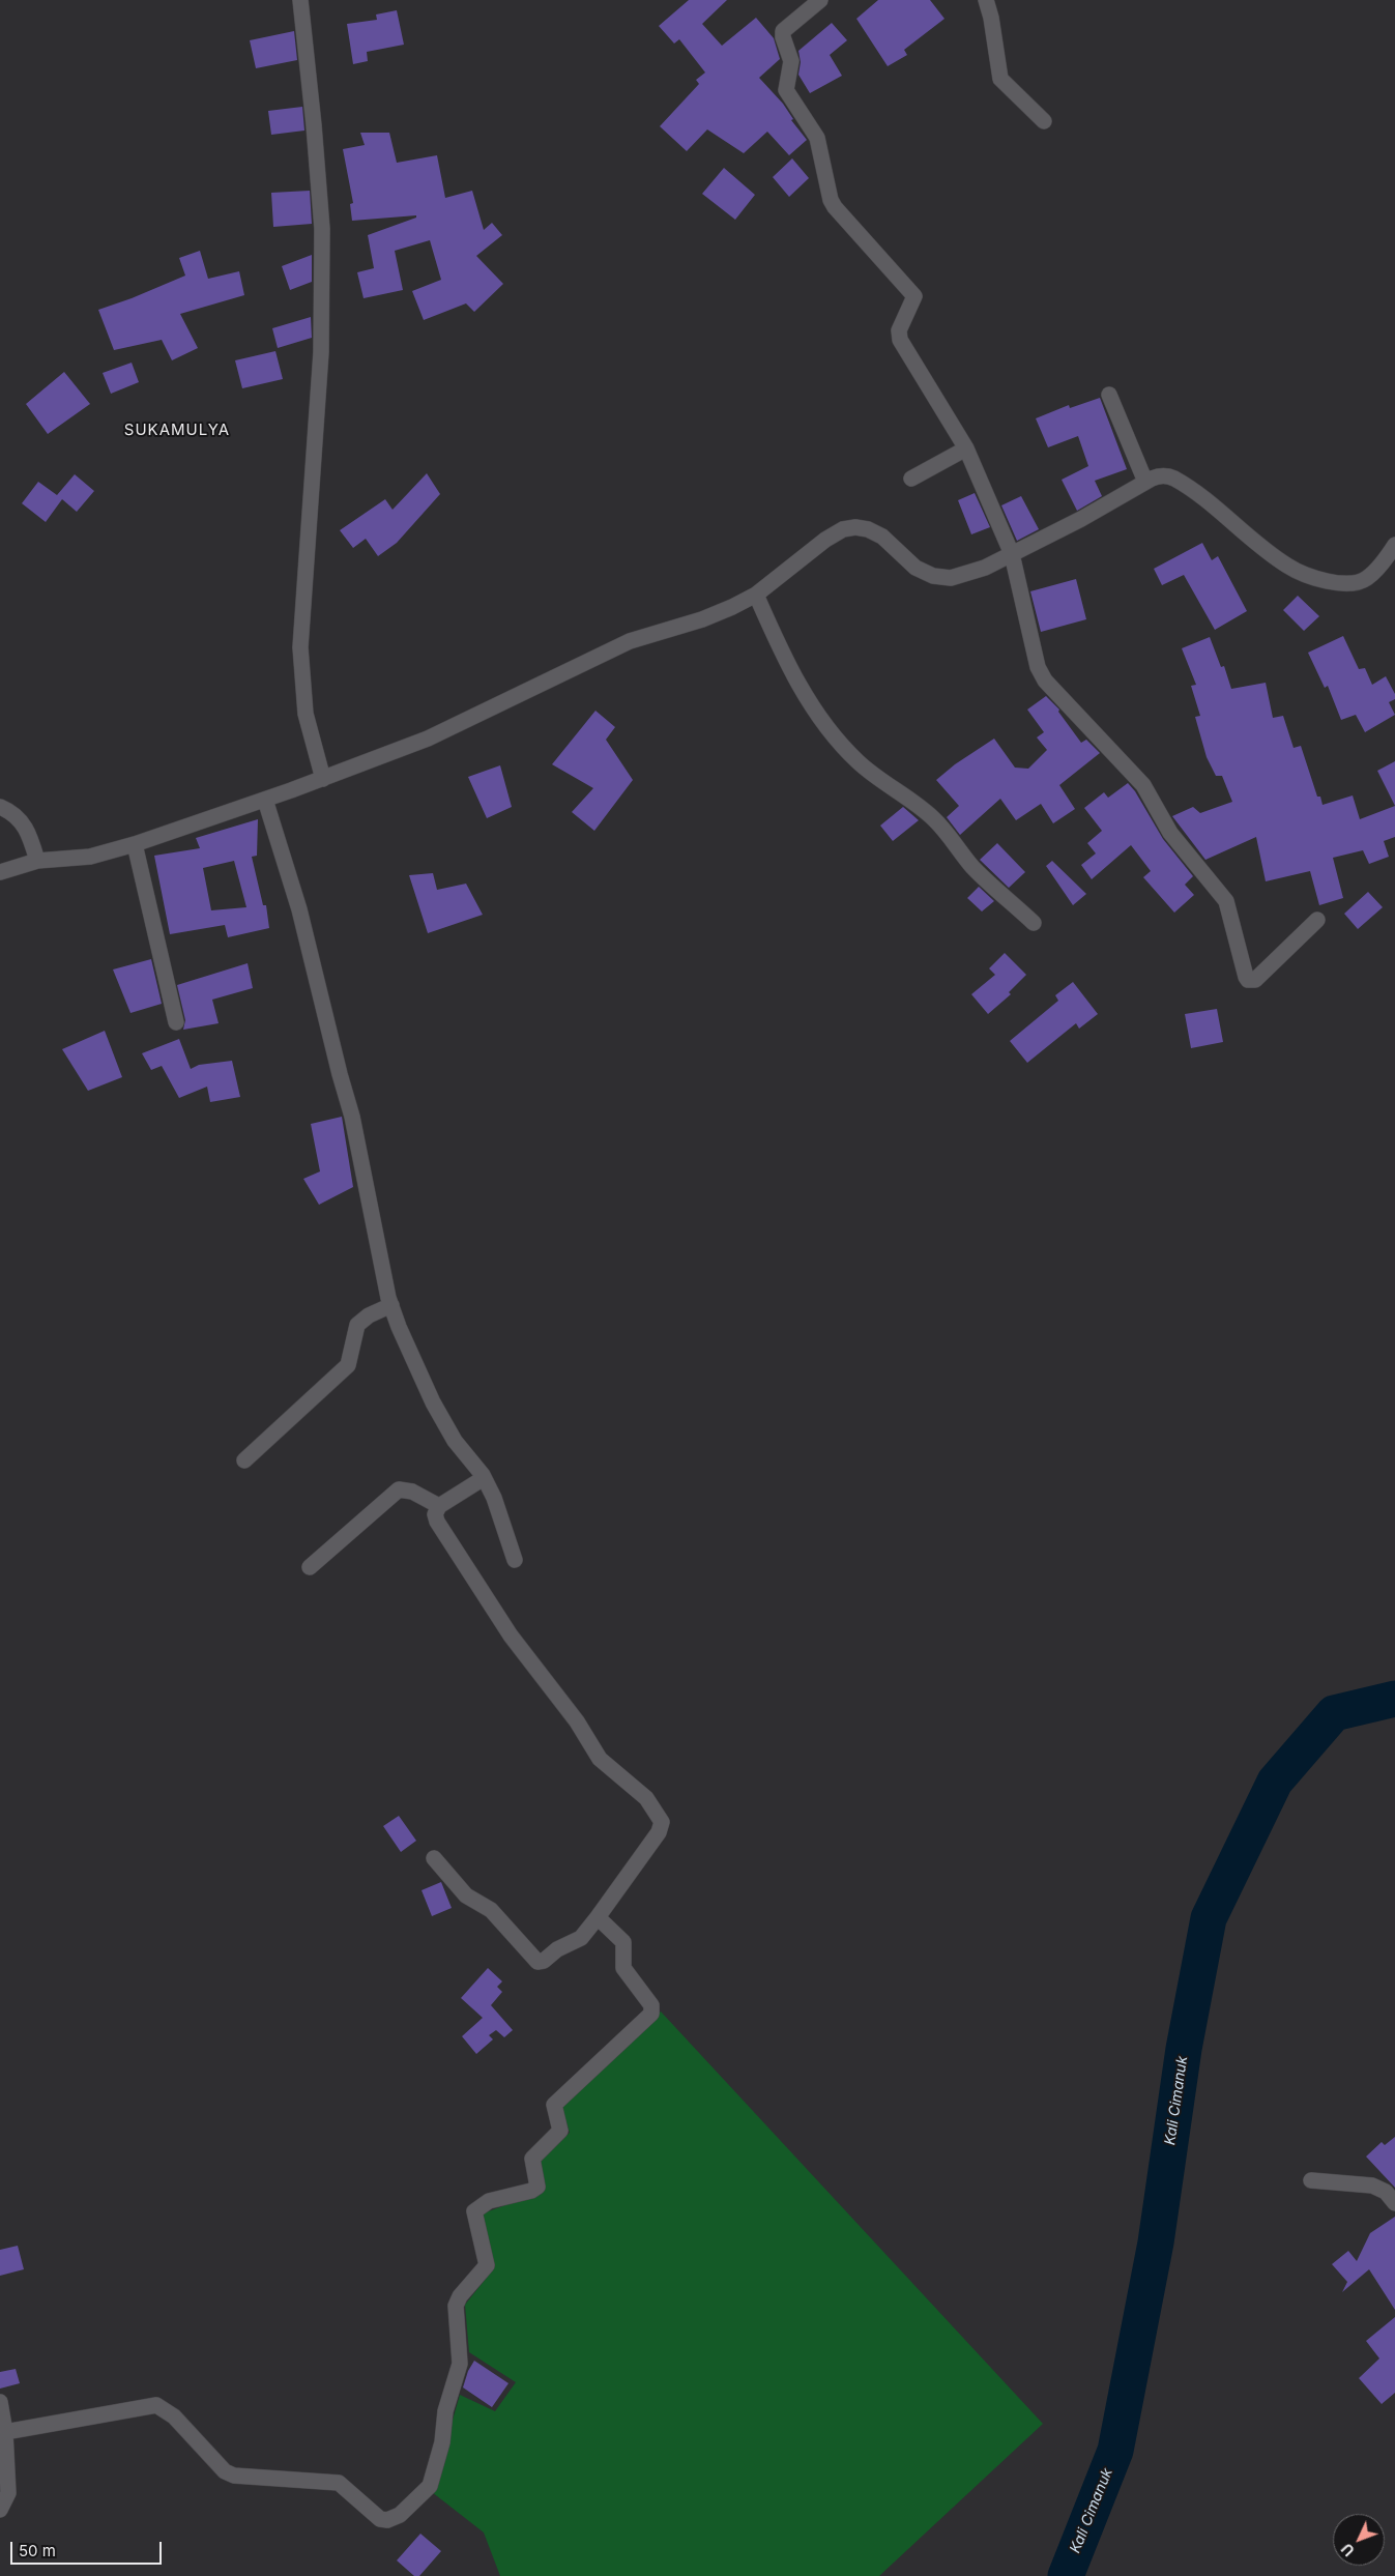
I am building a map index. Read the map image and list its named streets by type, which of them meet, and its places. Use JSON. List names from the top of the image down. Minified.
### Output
{"districts":["SUKAMULYA"],"water":["Kali Cimanuk"],"scale_bar":"50 m","north":"bottom left"}
